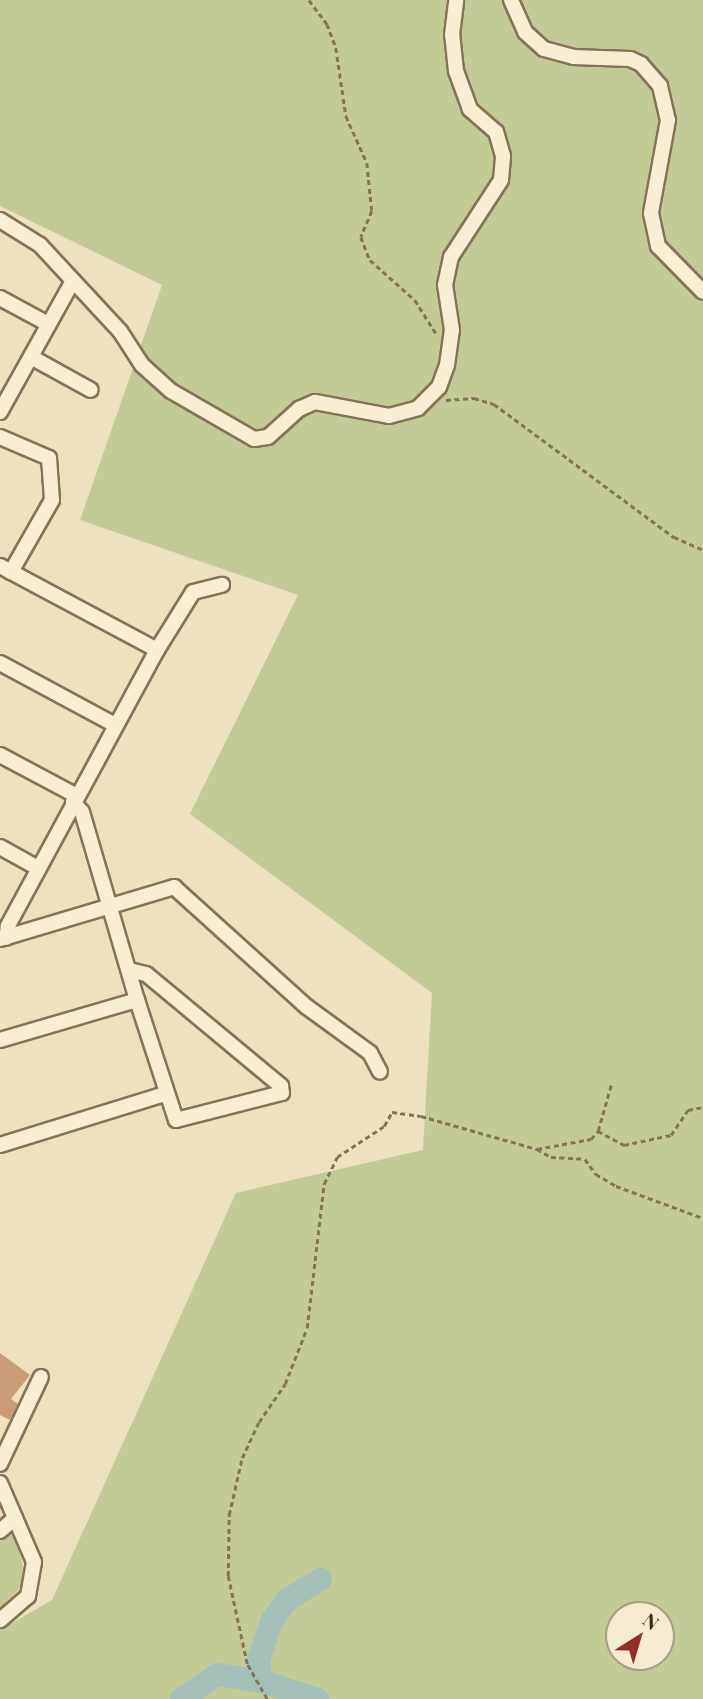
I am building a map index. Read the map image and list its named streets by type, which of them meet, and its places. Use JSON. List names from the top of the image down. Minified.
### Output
{"north":"top right"}
